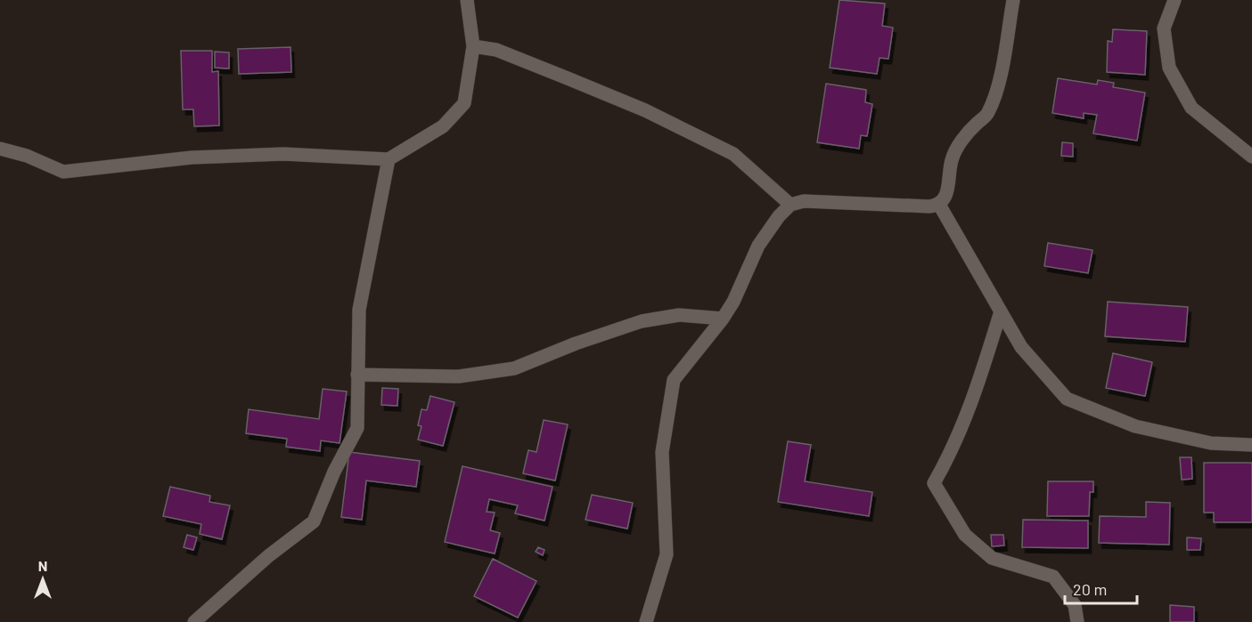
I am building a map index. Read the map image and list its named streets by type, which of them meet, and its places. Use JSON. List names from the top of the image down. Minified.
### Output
{"scale_bar":"20 m","north":"top"}
